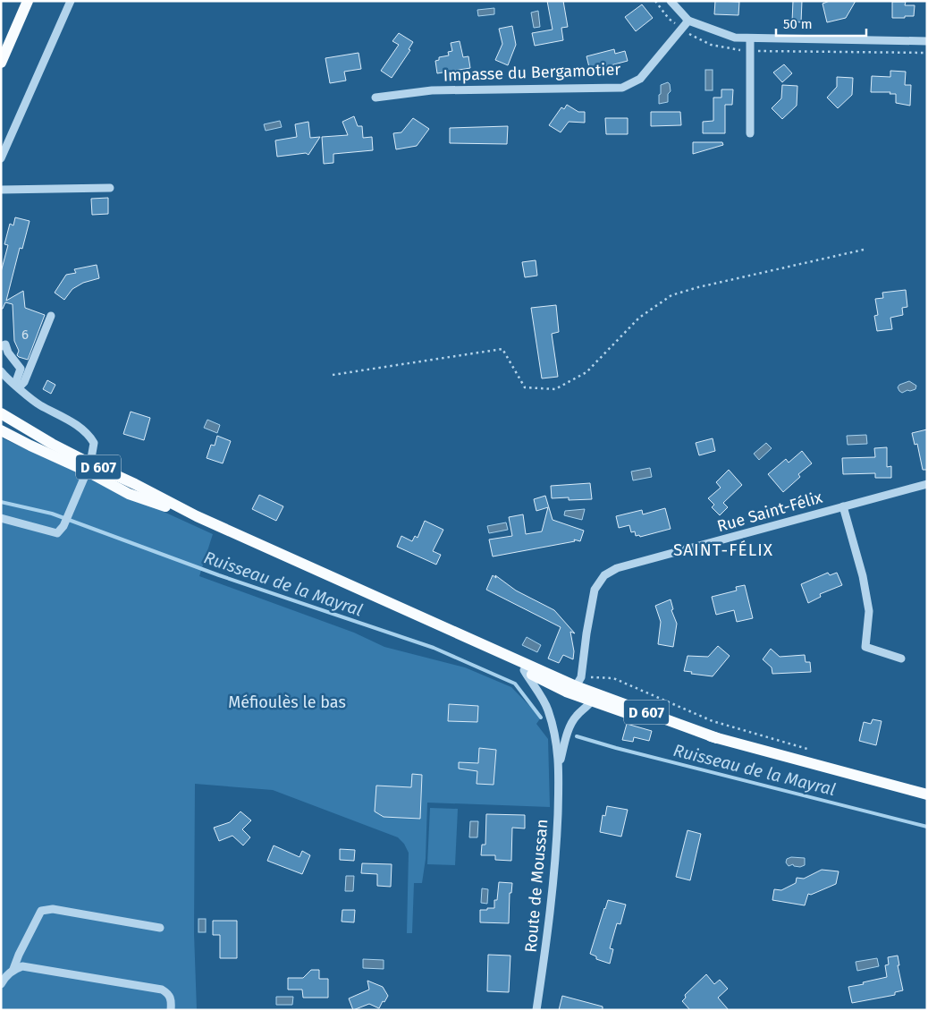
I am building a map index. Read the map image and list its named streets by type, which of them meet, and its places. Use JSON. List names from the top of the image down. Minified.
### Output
{"streets":{"main road":["D 607"],"street":["Impasse du Bergamotier","Rue Saint-Félix","Route de Moussan"]},"crossings":[["D 607","Rue Saint-Félix"]],"districts":["SAINT-FÉLIX"],"water":["Ruisseau de la Mayral"],"parks":["Méfioulès le bas"],"house_numbers":["6"],"scale_bar":"50 m"}
